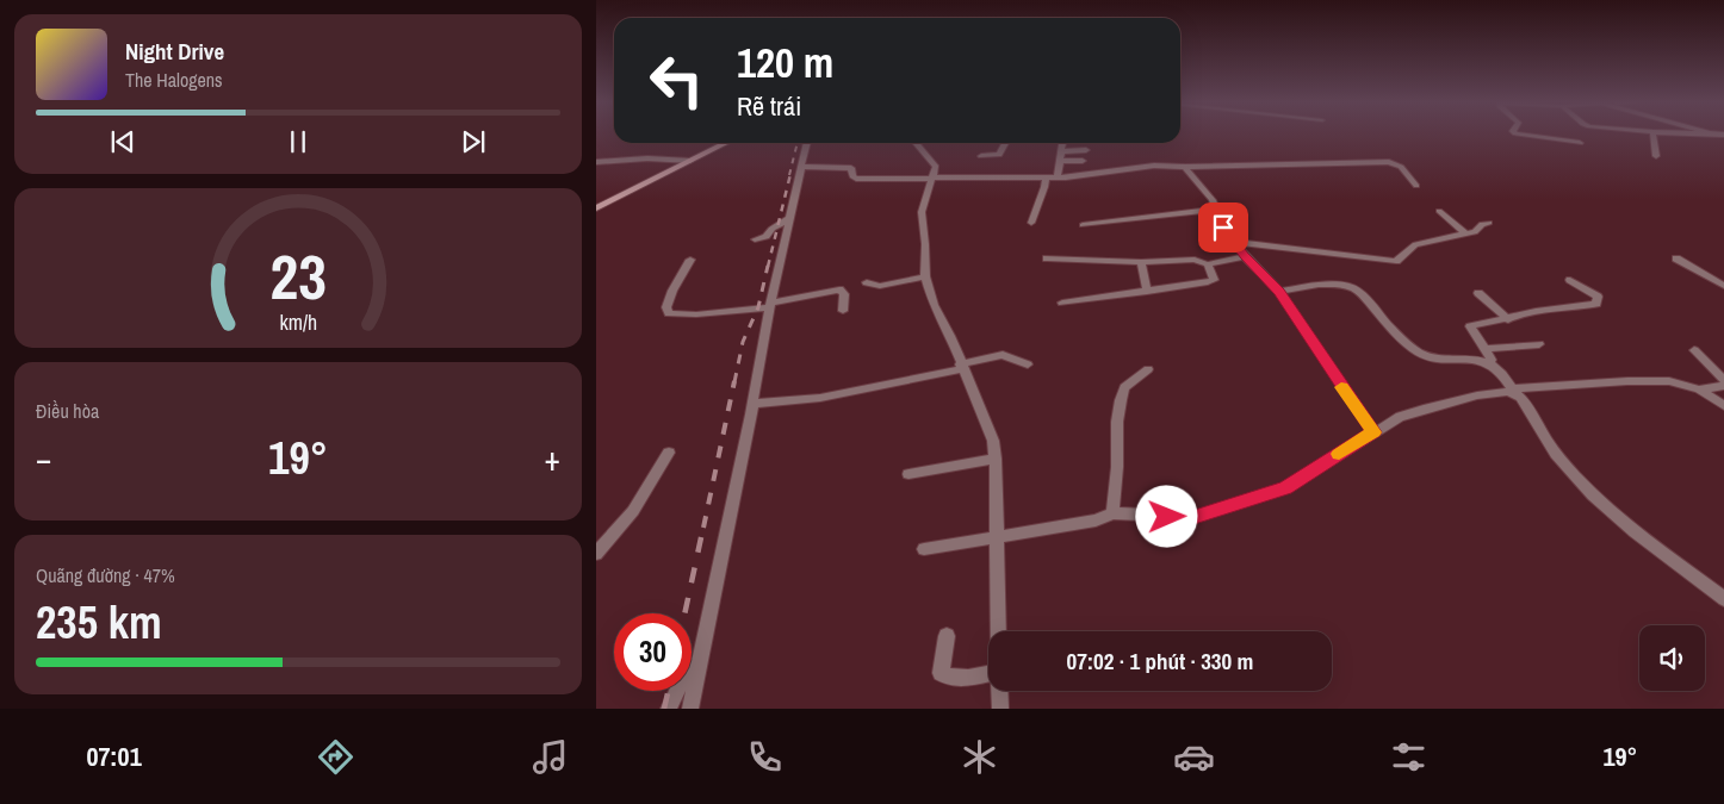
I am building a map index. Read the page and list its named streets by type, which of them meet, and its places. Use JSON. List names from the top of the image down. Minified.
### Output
{"page":{"turn":["120 m","Rẽ trái"],"song":["Night Drive","The Halogens"],"tile":["Điều hòa",["Quãng đường · 47%","235 km"]],"heat":["−","19°","+"],"limit":"30","trip":"07:02 · 1 phút · 330 m","tabs":["07:01","19°"],"gauge":["23","km/h"]}}
